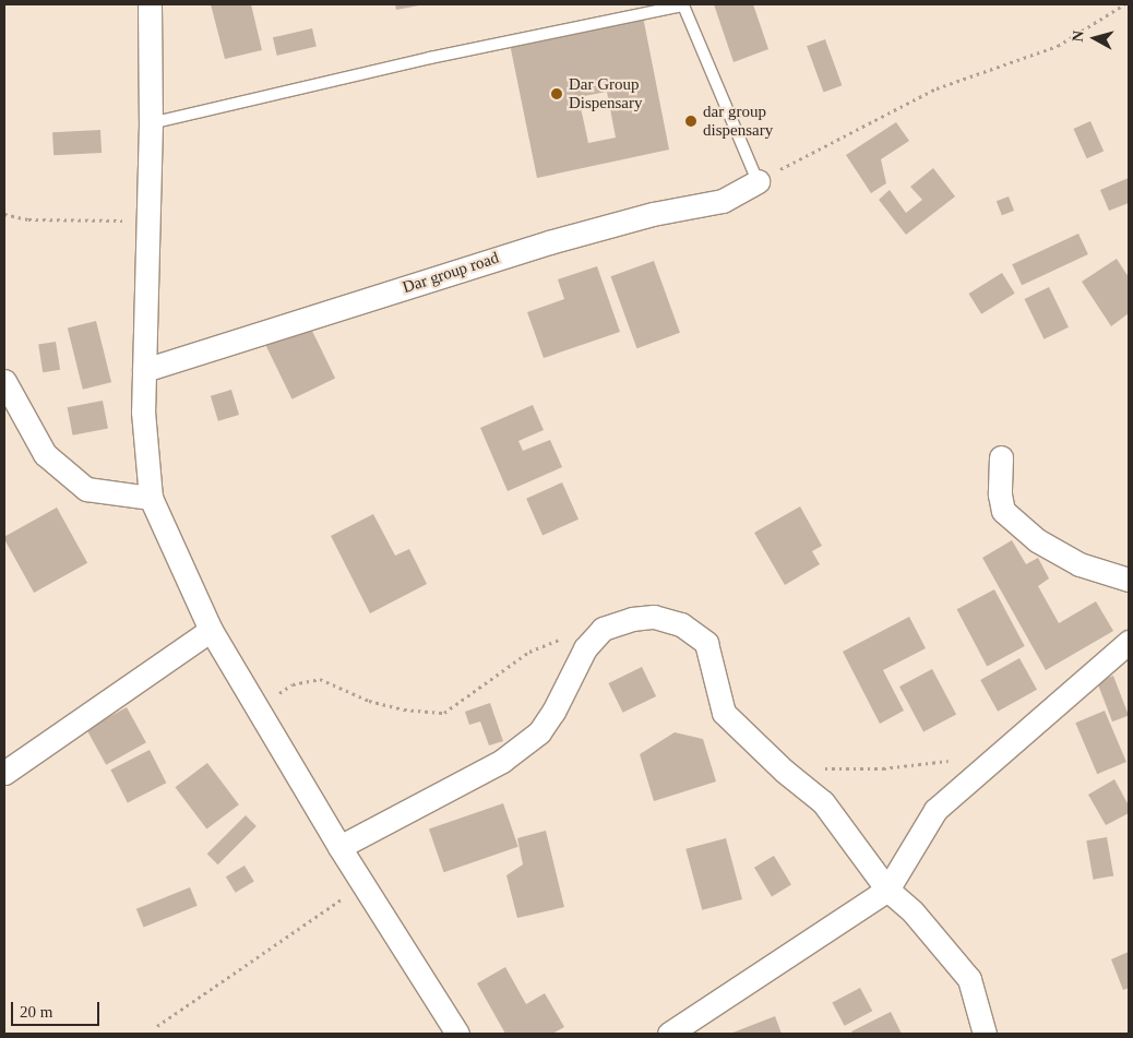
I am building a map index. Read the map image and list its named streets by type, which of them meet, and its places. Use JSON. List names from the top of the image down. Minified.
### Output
{"streets":{"street":["Dar group road"]},"places":["Dar Group Dispensary","dar group dispensary"],"scale_bar":"20 m","north":"left"}
